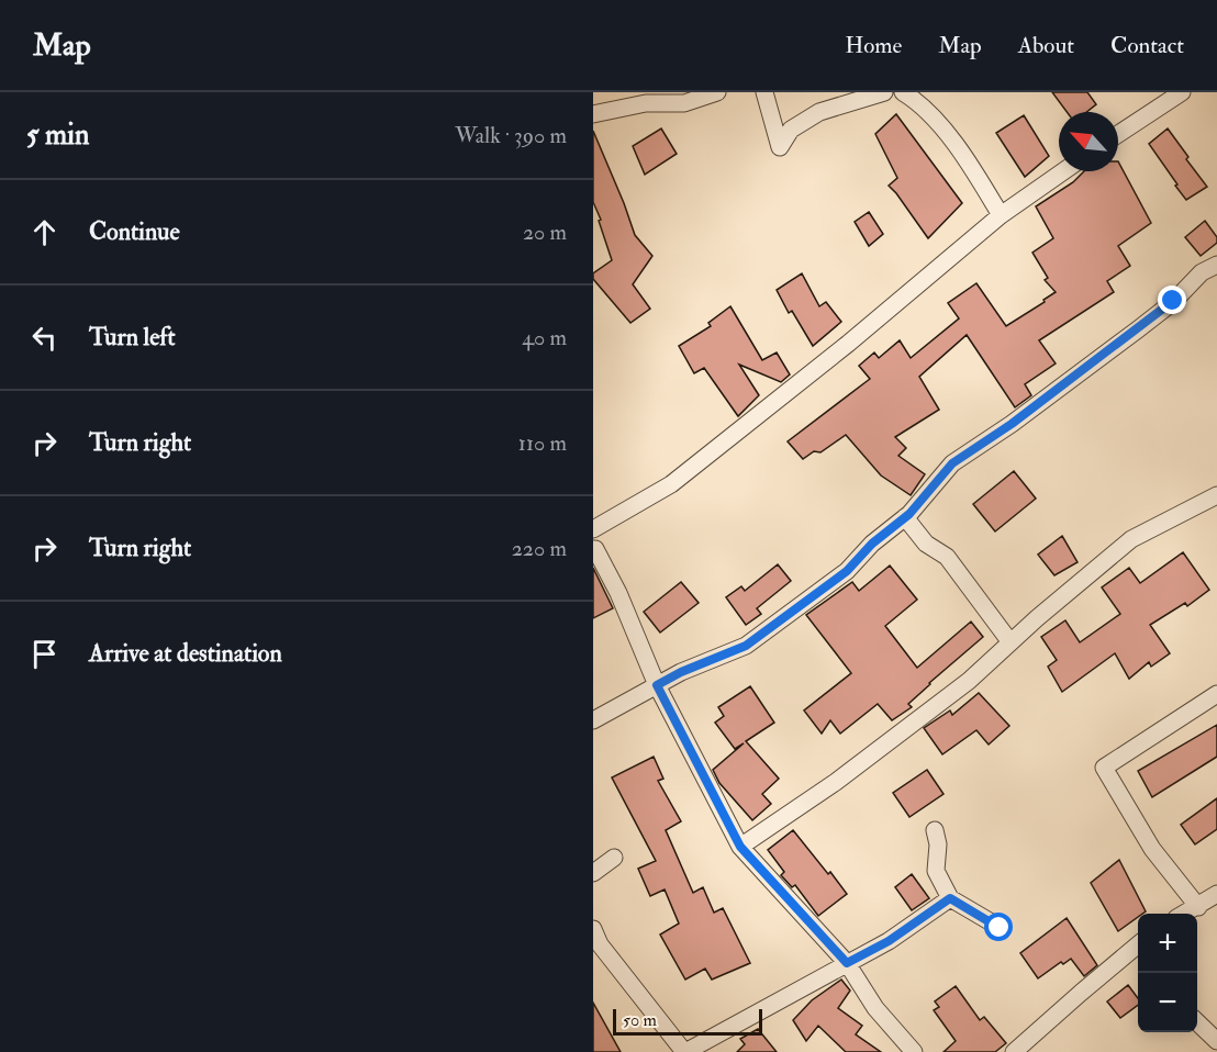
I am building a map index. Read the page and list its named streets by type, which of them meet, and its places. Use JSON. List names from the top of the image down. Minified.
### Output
{"scale_bar":"50 m","north":"top left","page":{"header":"Map","nav":["Home","Map","About","Contact"],"heading":["5 min","Walk · 390 m"],"list":[["Continue","20 m"],["Turn left","40 m"],["Turn right","110 m"],["Turn right","220 m"],"Arrive at destination"],"map_buttons":["+","−"],"scale":"50 m"}}
